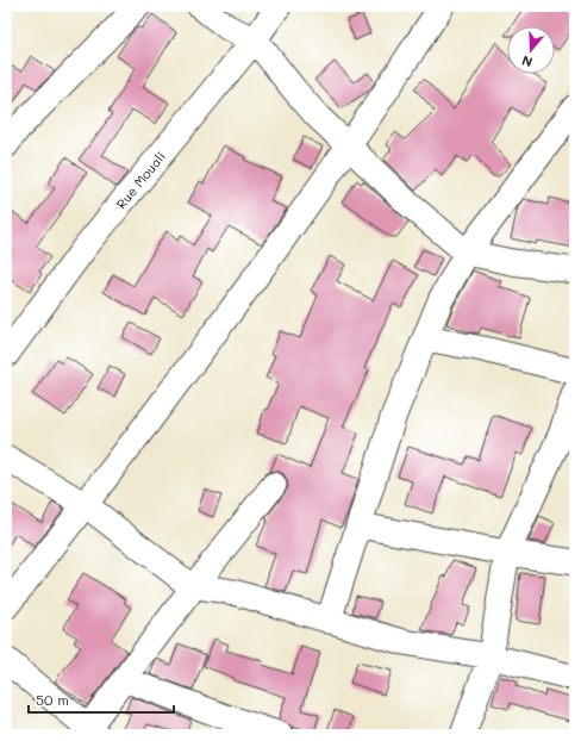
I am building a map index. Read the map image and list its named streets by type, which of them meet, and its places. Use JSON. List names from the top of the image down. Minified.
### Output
{"streets":{"street":["Rue Mouali"]},"scale_bar":"50 m","north":"bottom"}
